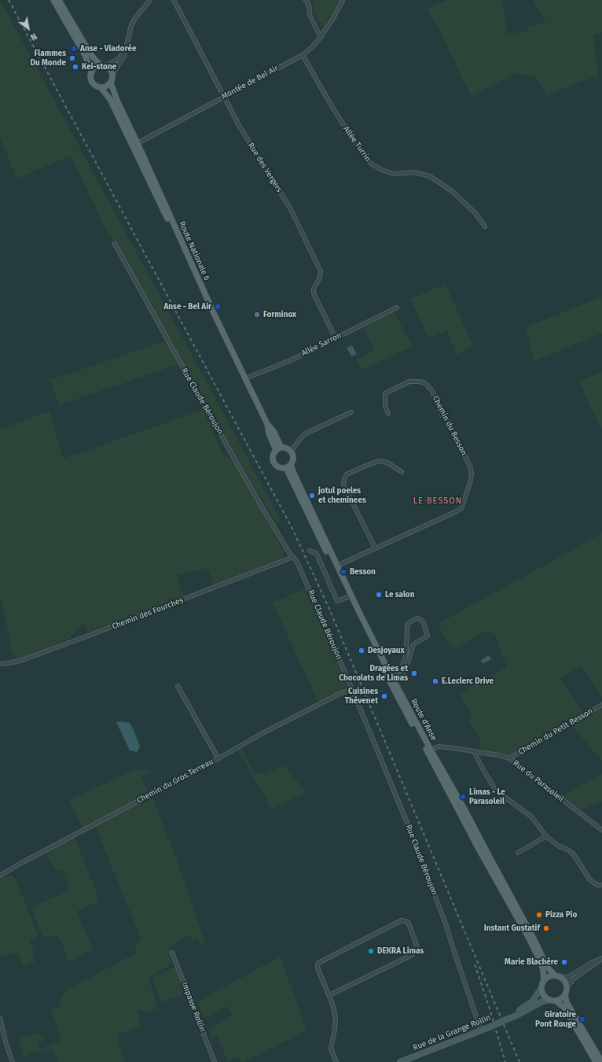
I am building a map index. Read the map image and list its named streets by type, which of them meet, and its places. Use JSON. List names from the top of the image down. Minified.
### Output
{"streets":{"main road":["Route Nationale 6","Route d'Anse","Rue de la Grange Rollin"],"street":["Montée de Bel Air","Allée Turrin","Rue des Vergers","Allée Sarron","Rue Claude Béroujon","Chemin du Besson","Chemin des Fourches","Chemin du Petit Besson","Chemin du Gros Terreau","Rue du Parasoleil","Impasse Rollin"]},"crossings":[["Montée de Bel Air","Allée Turrin"],["Montée de Bel Air","Rue des Vergers"],["Montée de Bel Air","Route Nationale 6"],["Rue des Vergers","Allée Sarron"],["Route Nationale 6","Allée Sarron"],["Rue Claude Béroujon","Chemin des Fourches"],["Rue Claude Béroujon","Chemin du Gros Terreau"],["Rue Claude Béroujon","Rue de la Grange Rollin"],["Chemin du Besson","Route d'Anse"],["Route d'Anse","Rue du Parasoleil"],["Route d'Anse","Rue de la Grange Rollin"],["Chemin du Petit Besson","Rue du Parasoleil"]],"districts":["LE BESSON"],"places":["Anse - Viadorée","Flammes Du Monde","Kei-stone","Anse - Bel Air","Forminox","jotul poeles et cheminees","Besson","Le salon","Desjoyaux","Dragées et Chocolats de Limas","E.Leclerc Drive","Cuisines Thévenet","Limas - Le Parasoleil","Pizza Pio","Instant Gustatif","DEKRA Limas","Marie Blachère","Giratoire Pont Rouge"],"north":"bottom right"}
